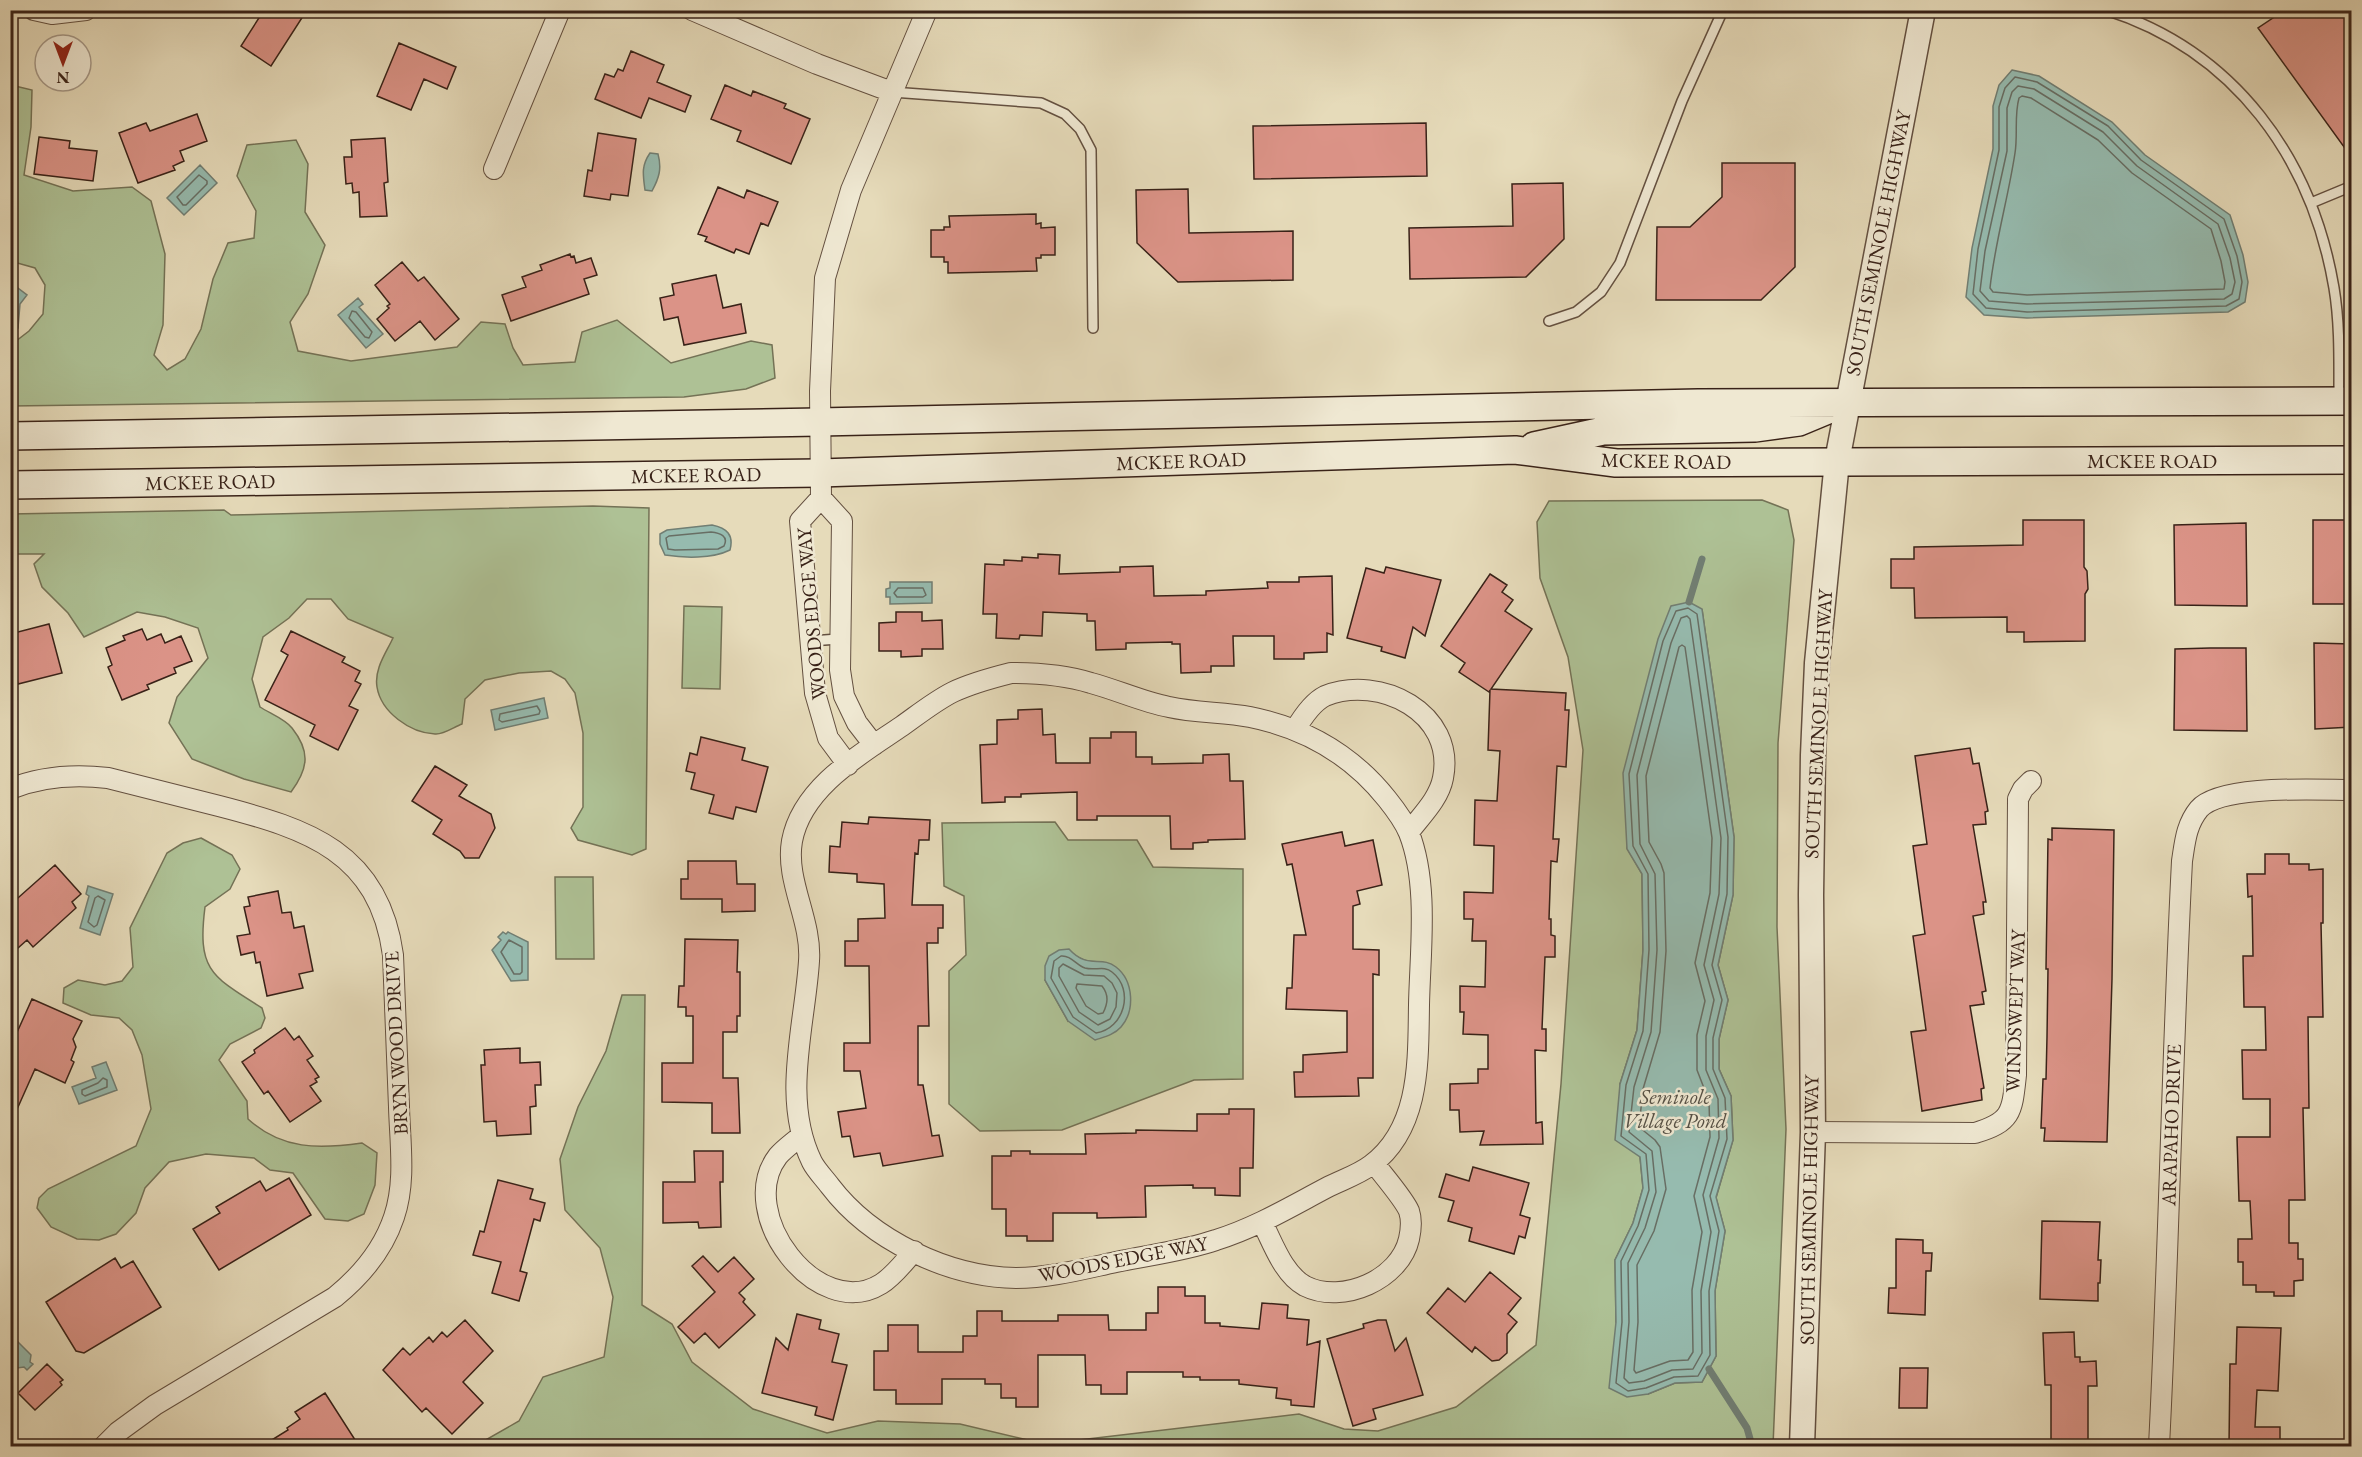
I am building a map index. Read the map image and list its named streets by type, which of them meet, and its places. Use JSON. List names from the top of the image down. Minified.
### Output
{"streets":{"main road":["MCKEE ROAD"],"street":["SOUTH SEMINOLE HIGHWAY","WOODS EDGE WAY","WINDSWEPT WAY","BRYN WOOD DRIVE","ARAPAHO DRIVE"]},"crossings":[["SOUTH SEMINOLE HIGHWAY","MCKEE ROAD"],["SOUTH SEMINOLE HIGHWAY","WINDSWEPT WAY"],["MCKEE ROAD","WOODS EDGE WAY"]],"water":["Seminole Village Pond"],"north":"bottom"}
